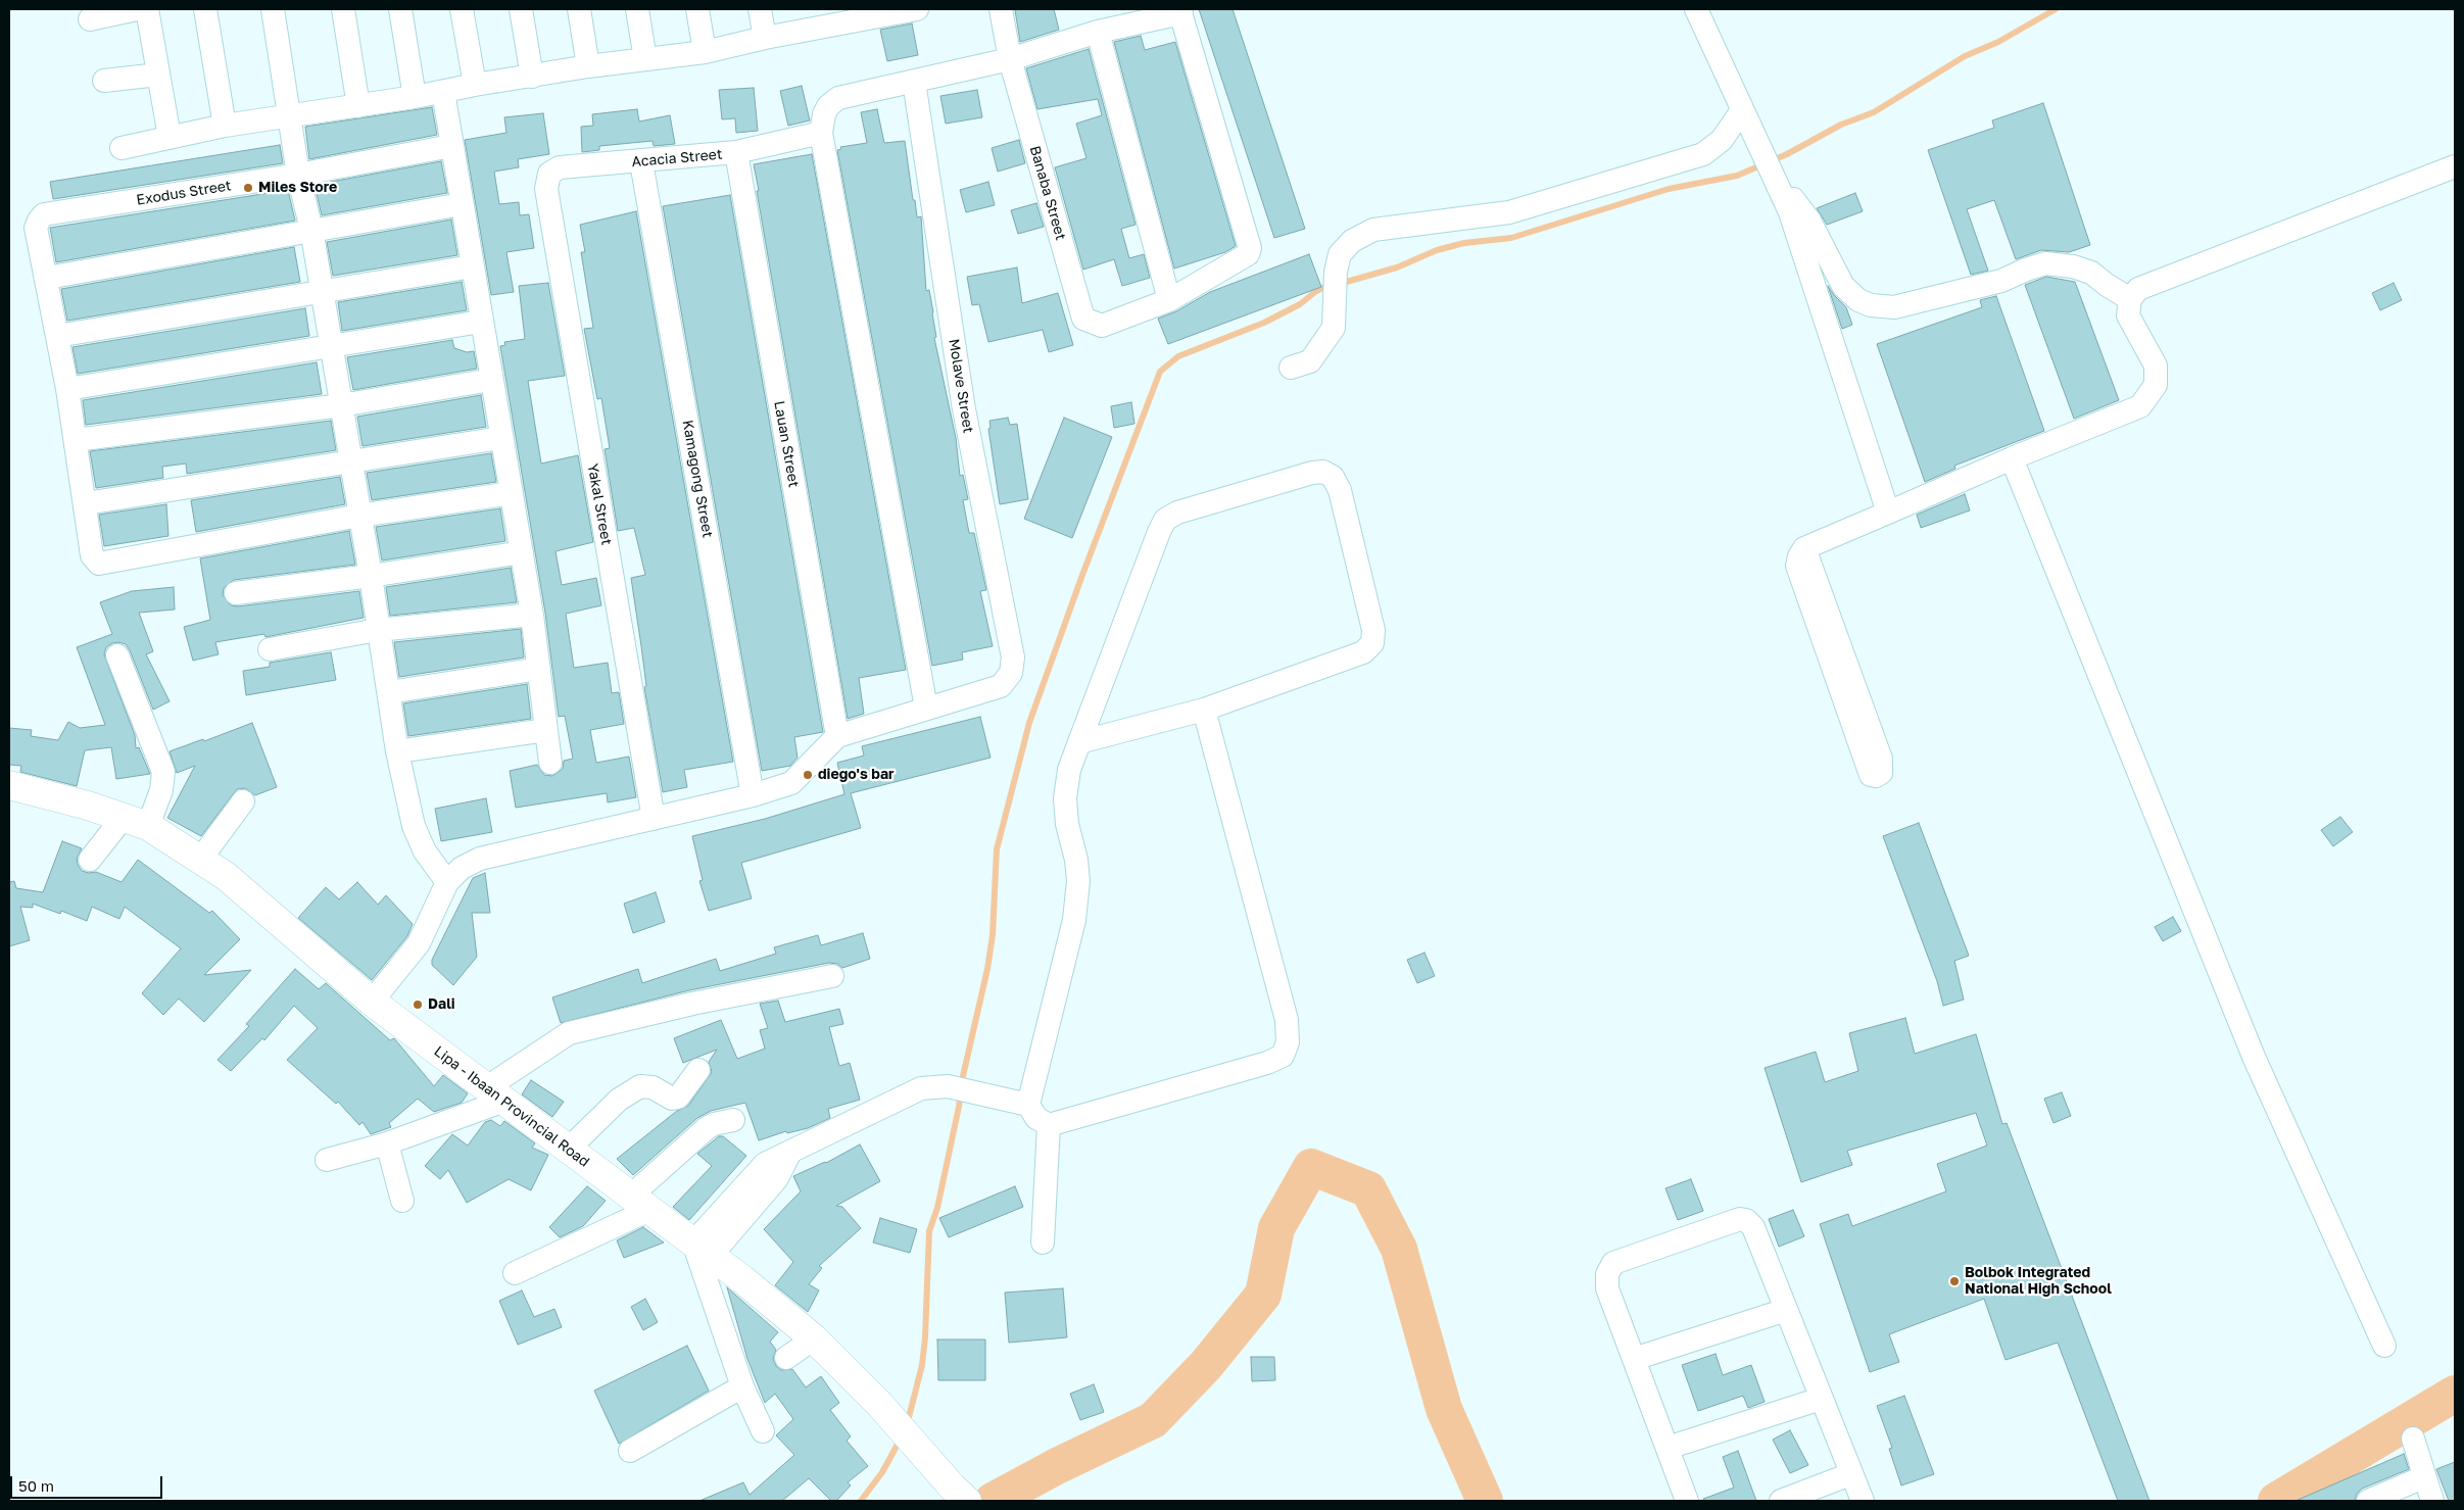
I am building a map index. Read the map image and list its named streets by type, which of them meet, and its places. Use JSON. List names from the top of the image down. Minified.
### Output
{"streets":{"main road":["Lipa - Ibaan Provincial Road"],"street":["Acacia Street","Exodus Street","Banaba Street","Molave Street","Lauan Street","Kamagong Street","Yakal Street"]},"crossings":[["Acacia Street","Lauan Street"],["Acacia Street","Kamagong Street"],["Acacia Street","Yakal Street"]],"places":["Miles Store","diego's bar","Dali","Bolbok Integrated National High School"],"scale_bar":"50 m"}
